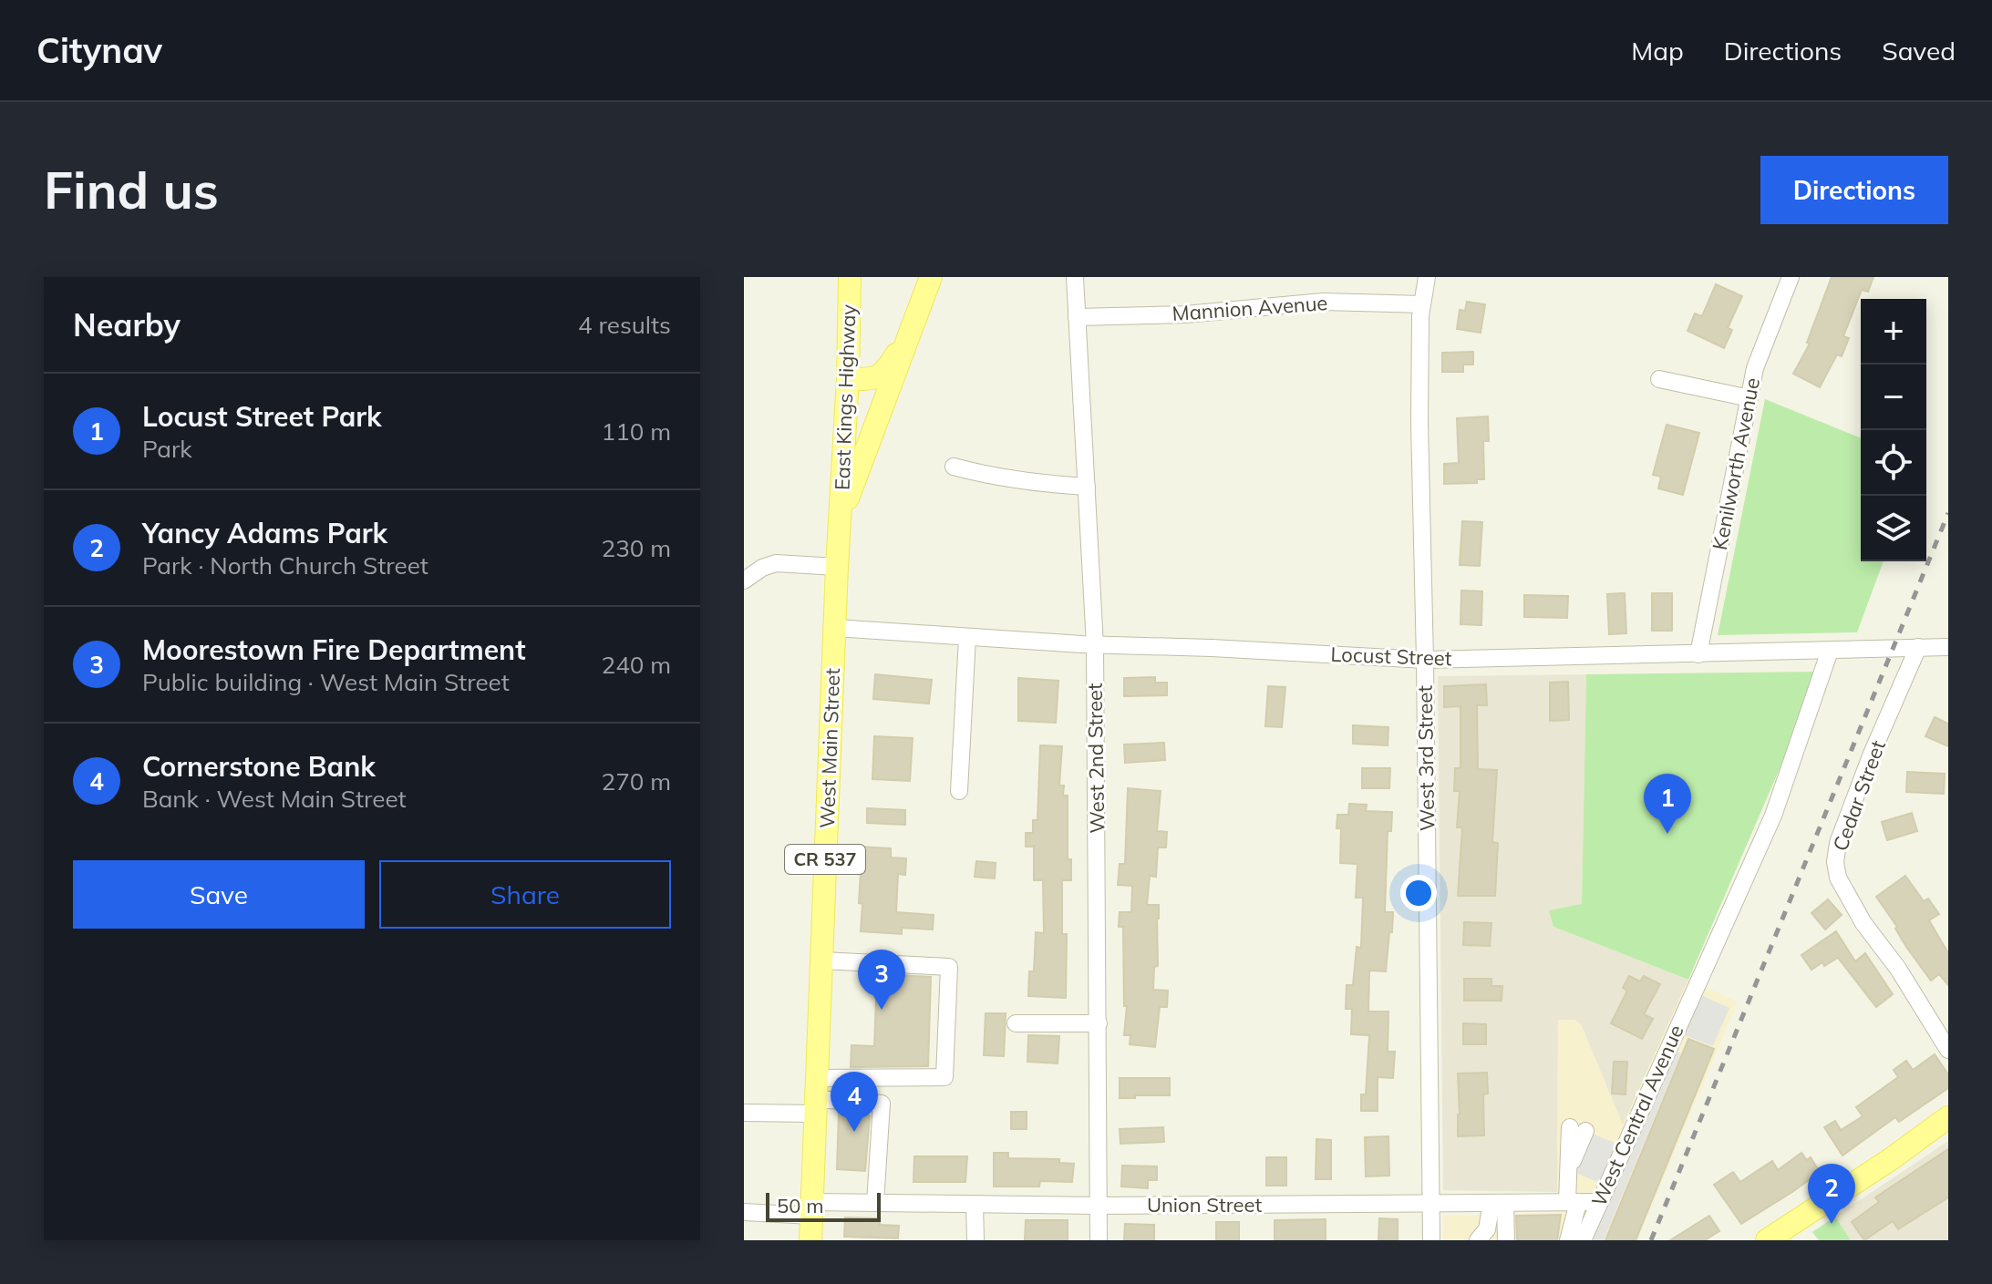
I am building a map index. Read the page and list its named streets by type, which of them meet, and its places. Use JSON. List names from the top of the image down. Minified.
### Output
{"streets":{"main road":["East Kings Highway","West Main Street","CR 537"],"street":["Mannion Avenue","Kenilworth Avenue","Locust Street","West 2nd Street","West 3rd Street","Cedar Street","West Central Avenue","Union Street"]},"crossings":[["Mannion Avenue","West 2nd Street"],["Mannion Avenue","West 3rd Street"],["East Kings Highway","West Main Street"],["East Kings Highway","CR 537"],["Kenilworth Avenue","Locust Street"],["Locust Street","West Main Street"],["Locust Street","West 2nd Street"],["Locust Street","West 3rd Street"],["Locust Street","Cedar Street"],["Locust Street","West Central Avenue"],["West Main Street","CR 537"],["West Main Street","Union Street"],["West 2nd Street","Union Street"],["West 3rd Street","Union Street"],["West Central Avenue","Union Street"]],"scale_bar":"50 m","page":{"header":"Citynav","nav":["Map","Directions","Saved"],"buttons":["Directions",["Save","Share"]],"title":"Find us","heading":["Nearby","4 results"],"map_buttons":["+","−"],"list":[{"mark":"1","name":"Locust Street Park","note":"Park","value":"110 m"},{"mark":"2","name":"Yancy Adams Park","note":"Park · North Church Street","value":"230 m"},{"mark":"3","name":"Moorestown Fire Department","note":"Public building · West Main Street","value":"240 m"},{"mark":"4","name":"Cornerstone Bank","note":"Bank · West Main Street","value":"270 m"}],"pins":["1","3","4","2"],"scale":"50 m"}}
